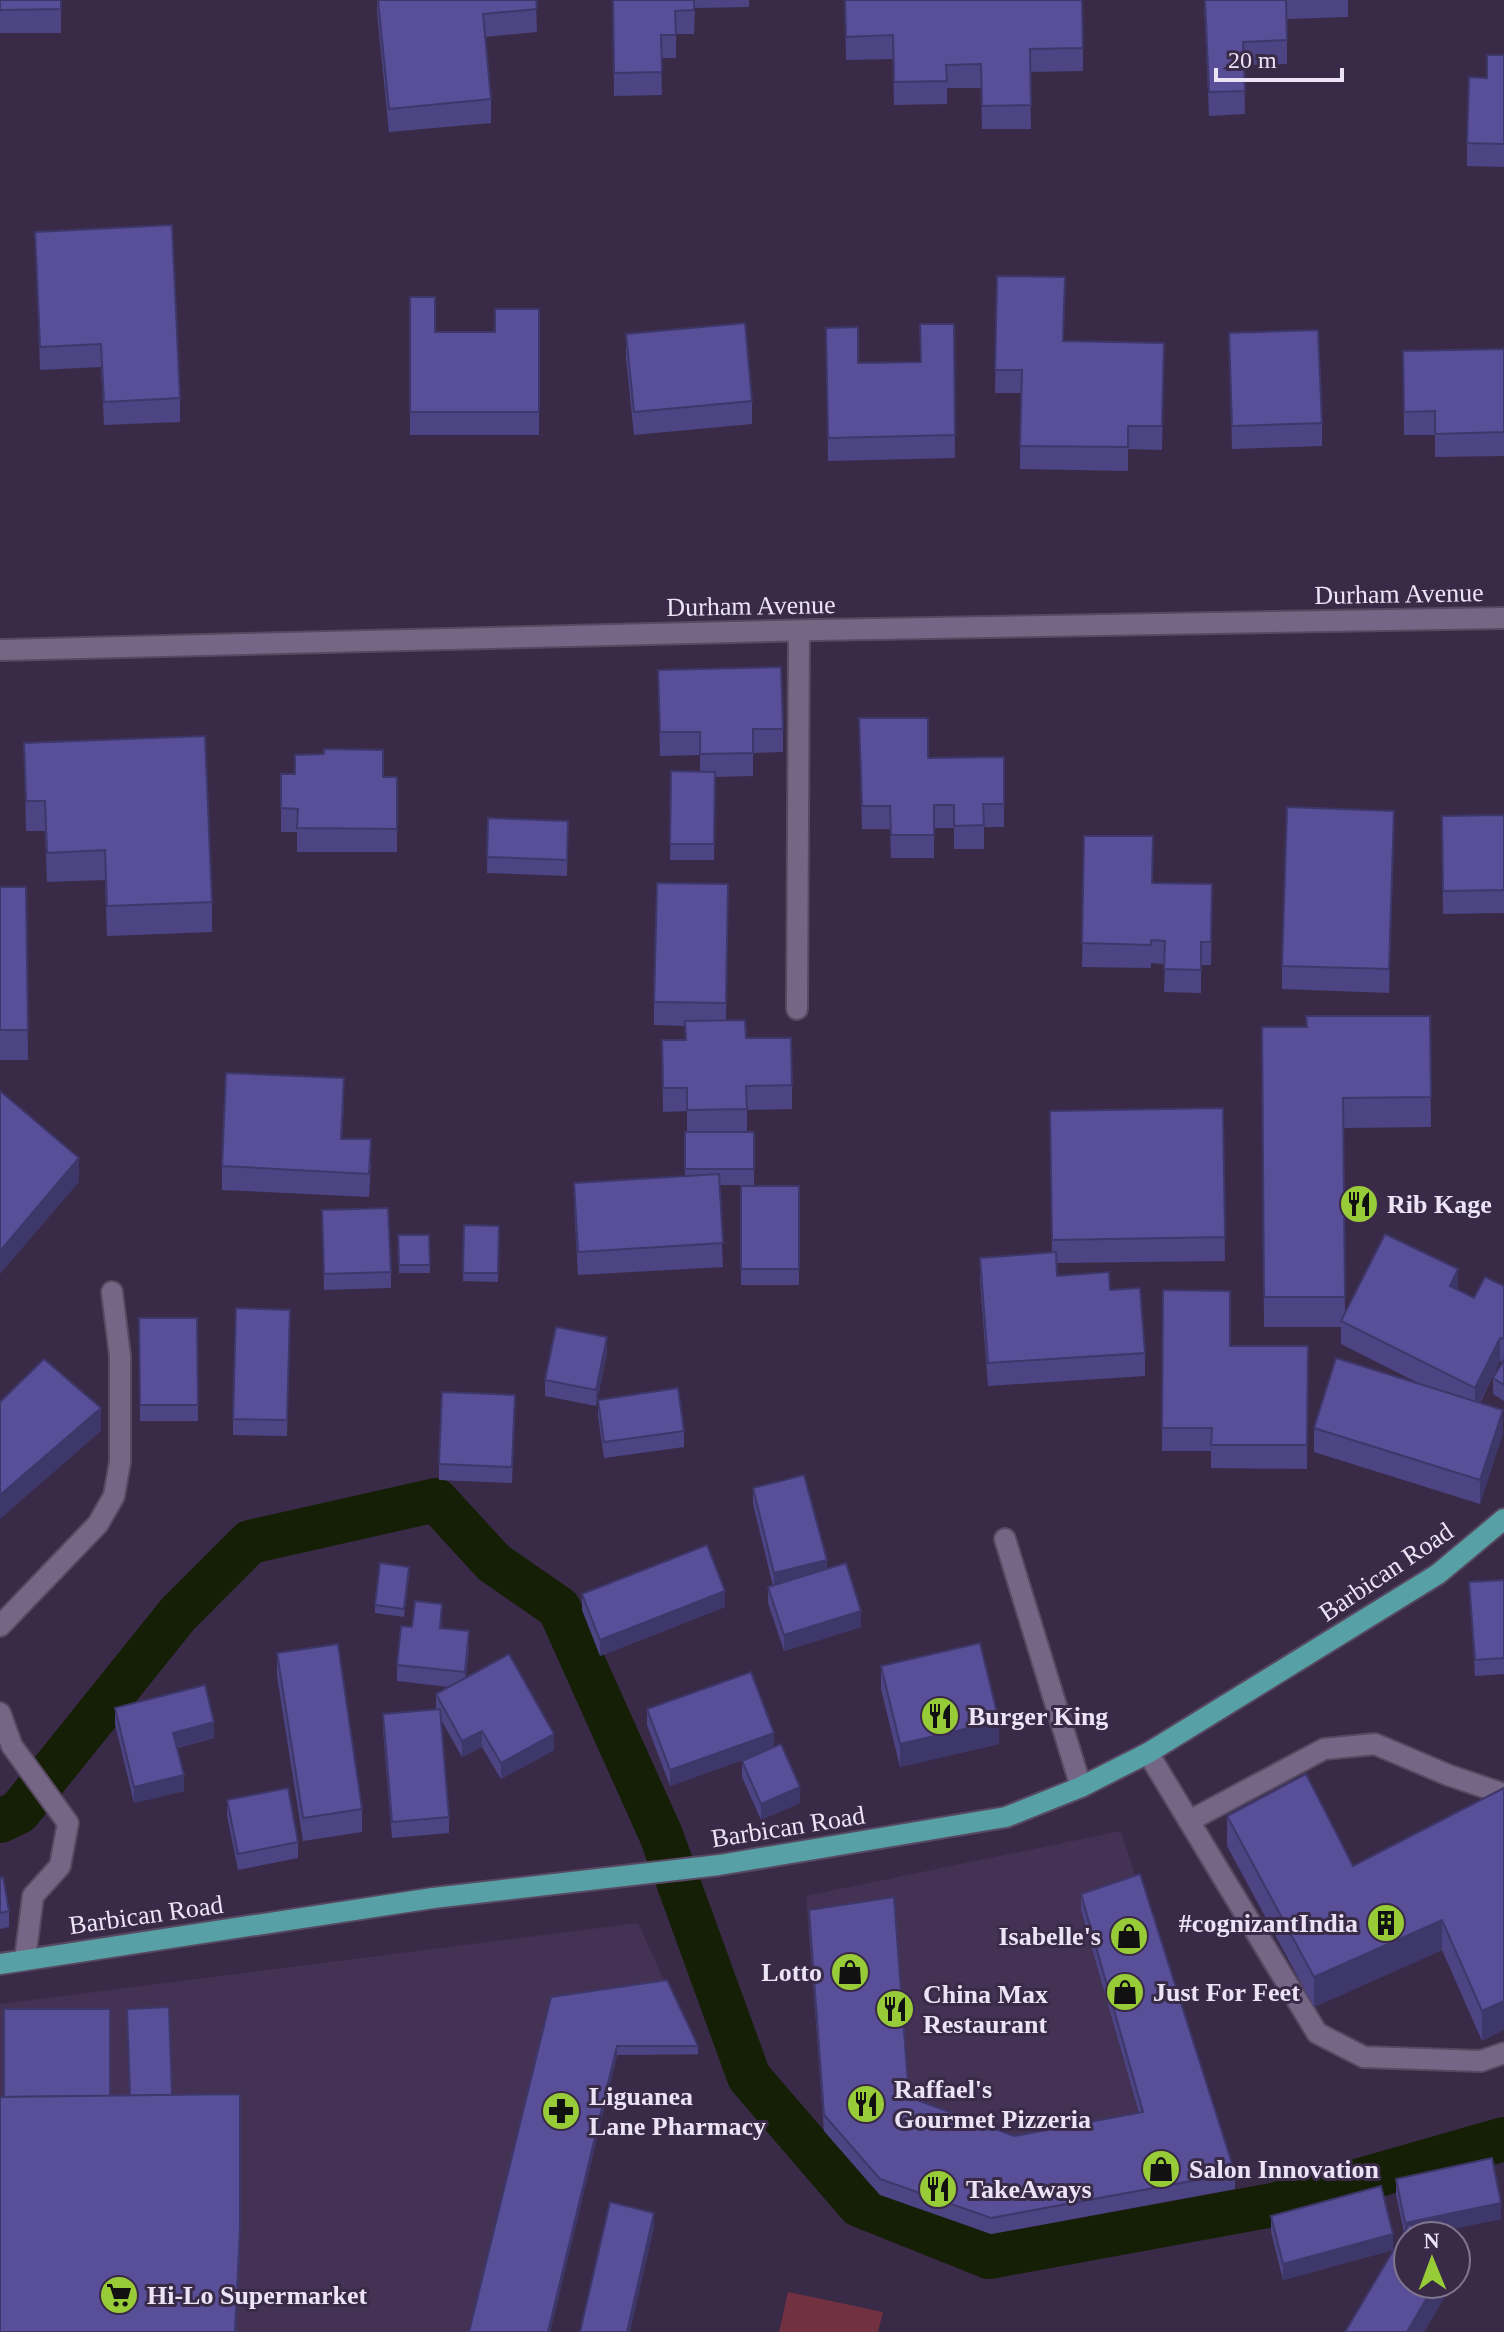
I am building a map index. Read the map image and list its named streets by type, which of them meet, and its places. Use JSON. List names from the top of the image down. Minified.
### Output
{"streets":{"main road":["Barbican Road"],"street":["Durham Avenue"]},"places":{"restaurant":["Rib Kage","Burger King","China Max Restaurant","Raffael's Gourmet Pizzeria","TakeAways"],"building":["#cognizantIndia"],"shop":["Isabelle's","Lotto","Just For Feet","Salon Innovation"],"pharmacy":["Liguanea Lane Pharmacy"],"supermarket":["Hi-Lo Supermarket"]},"scale_bar":"20 m","north":"top"}
